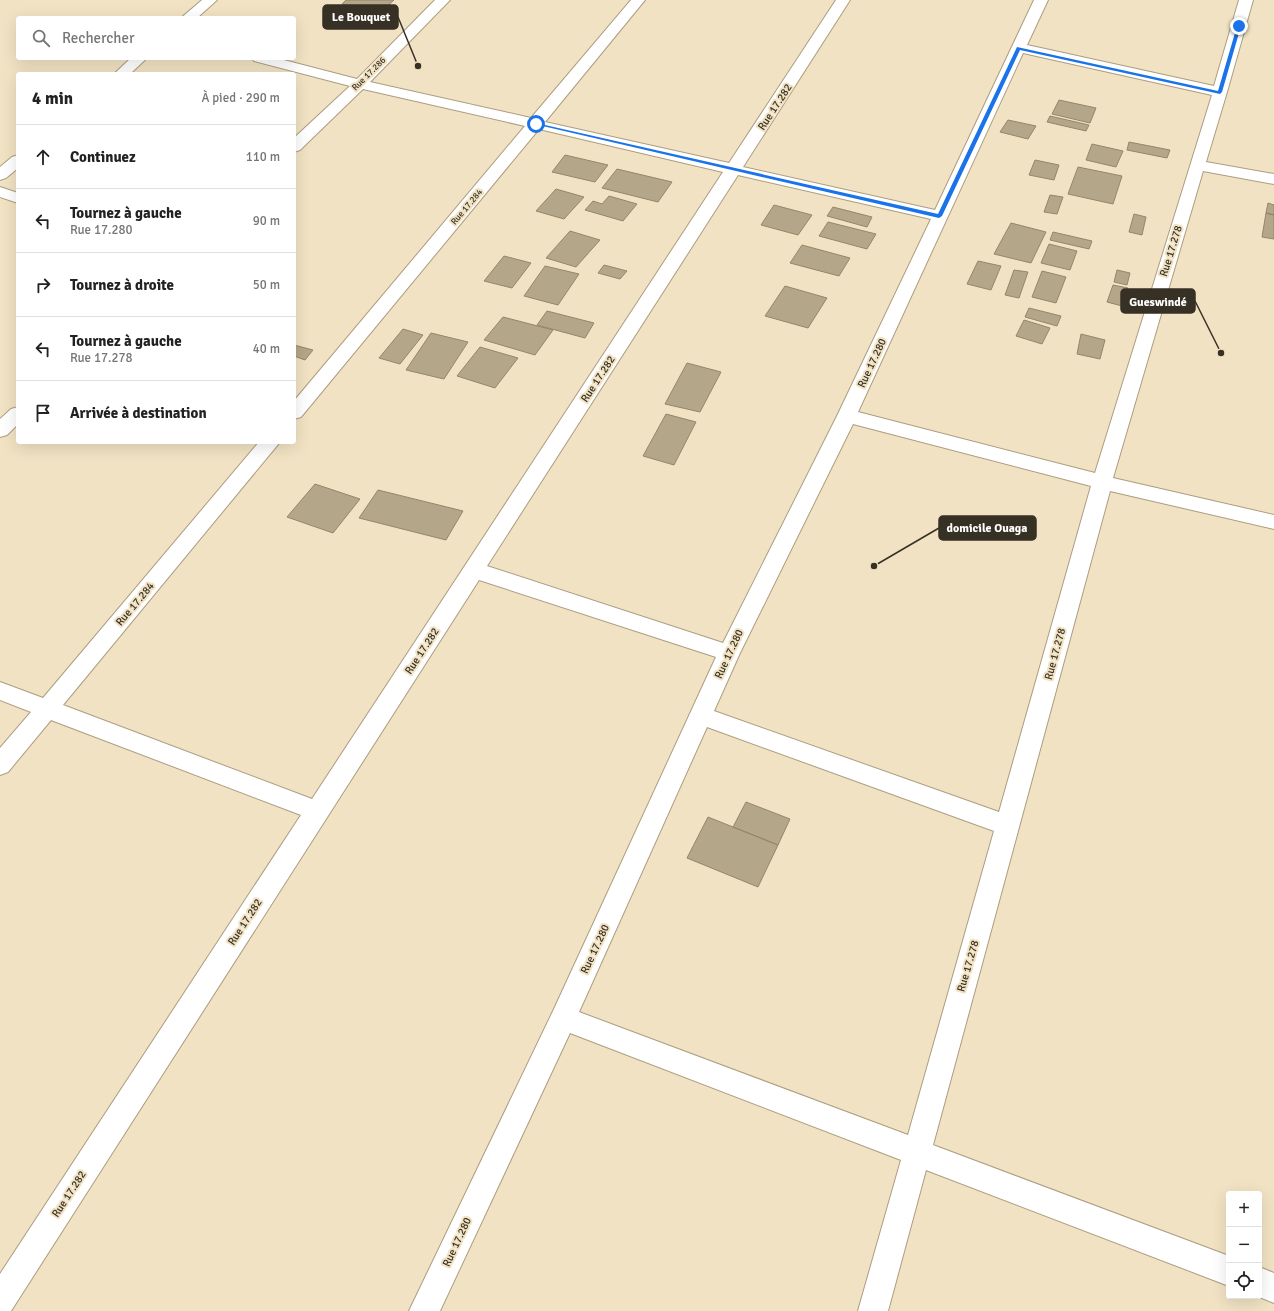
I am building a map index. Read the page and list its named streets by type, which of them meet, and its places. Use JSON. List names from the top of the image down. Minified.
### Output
{"streets":{"street":["Rue 17.286","Rue 17.282","Rue 17.284","Rue 17.278","Rue 17.280"]},"places":["Le Bouquet","Gueswindé","domicile Ouaga"],"page":{"search":"Rechercher","heading":["4 min","À pied · 290 m"],"list":[["Continuez","110 m"],["Tournez à gauche","Rue 17.280","90 m"],["Tournez à droite","50 m"],["Tournez à gauche","Rue 17.278","40 m"],"Arrivée à destination"],"map_buttons":["+","−"]}}
